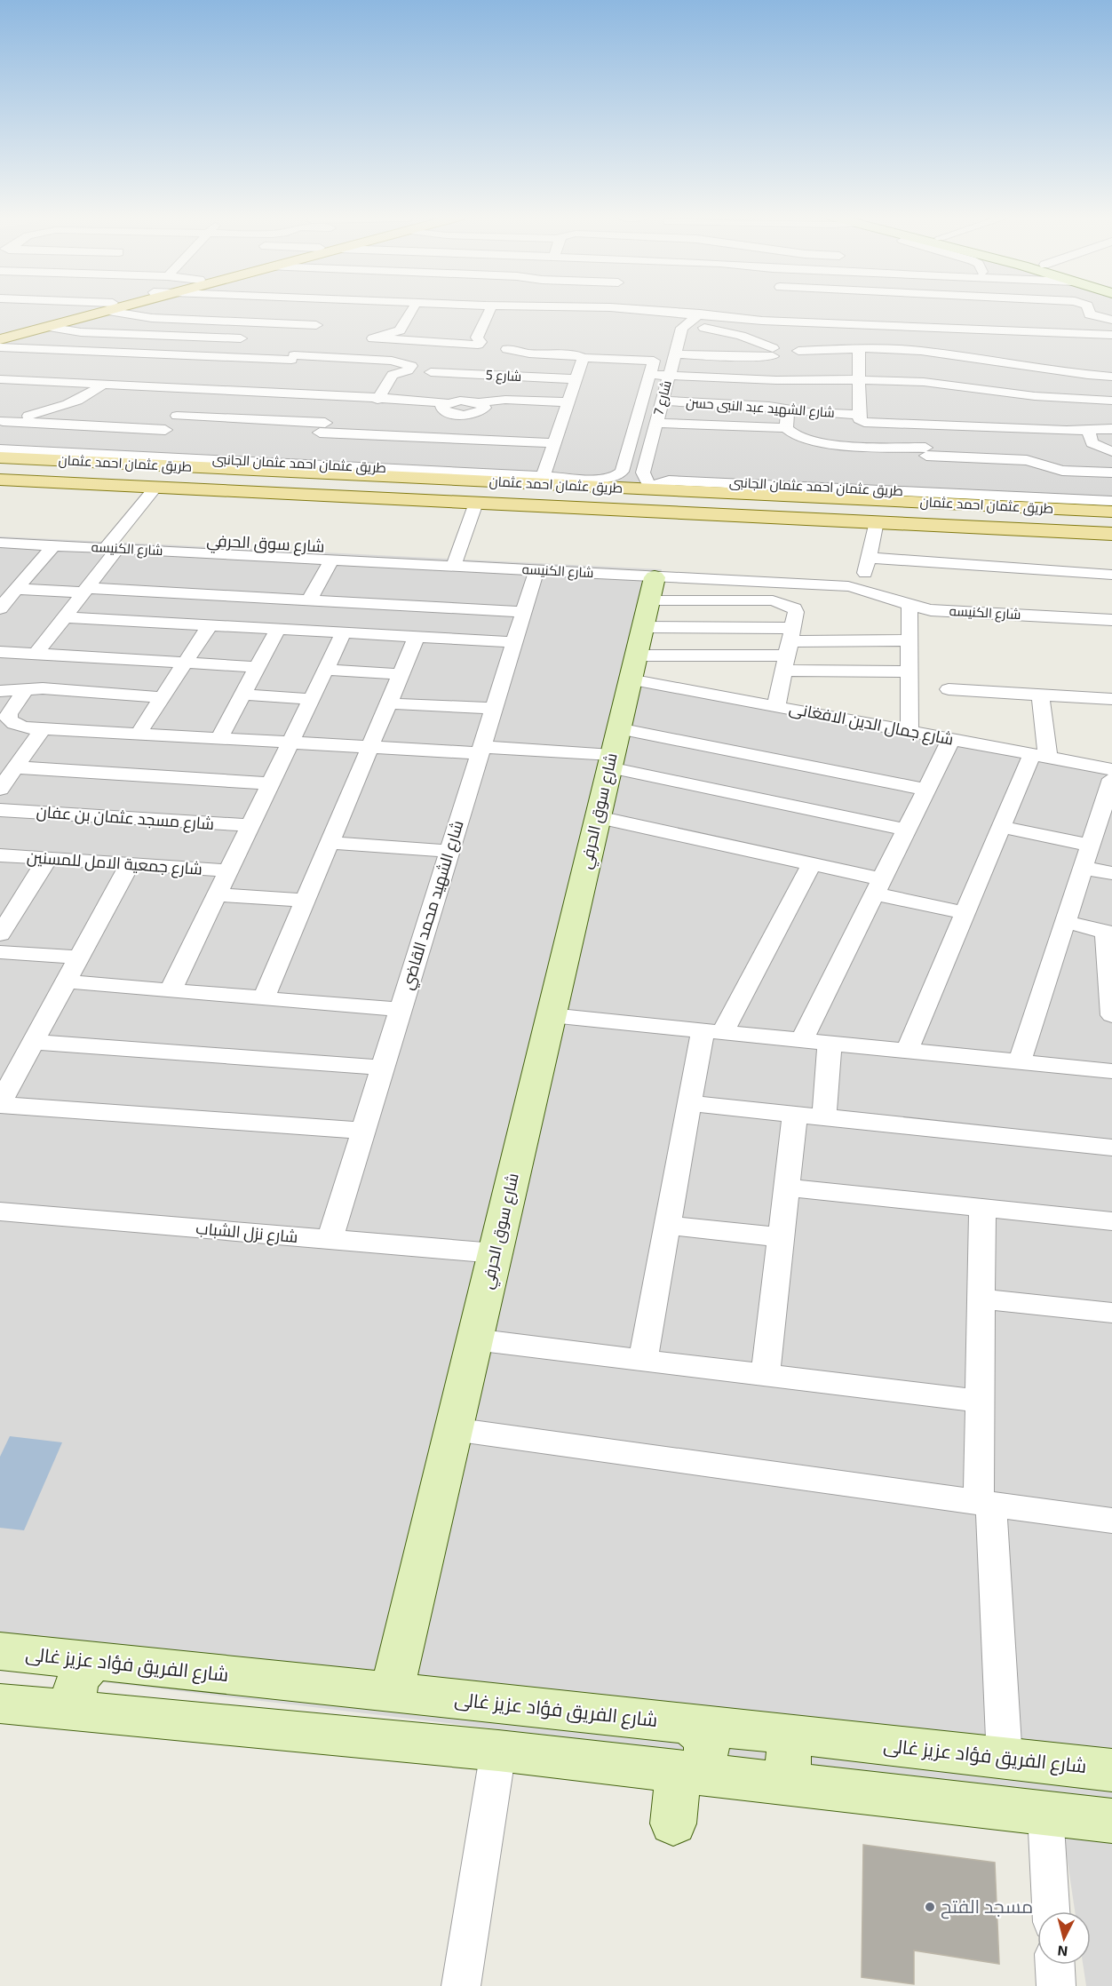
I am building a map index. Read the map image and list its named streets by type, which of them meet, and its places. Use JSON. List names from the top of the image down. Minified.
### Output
{"streets":{"main road":["طريق عثمان احمد عثمان"],"street":["شارع 5","شارع 7","شارع الشهيد عبد النبى حسن","طريق عثمان احمد عثمان الجانبى","شارع سوق الحرفي","شارع الكنيسه","شارع جمال الدين الافغانى","شارع مسجد عثمان بن عفان","شارع جمعية الامل للمسنين","شارع الشهيد محمد القاضي","شارع نزل الشباب","شارع الفريق فؤاد عزيز غالى"]},"crossings":[["شارع 5","شارع 7"],["شارع 5","شارع الشهيد عبد النبى حسن"],["شارع 7","شارع الشهيد عبد النبى حسن"],["شارع 7","طريق عثمان احمد عثمان"],["طريق عثمان احمد عثمان","طريق عثمان احمد عثمان الجانبى"],["شارع سوق الحرفي","شارع الكنيسه"],["شارع سوق الحرفي","شارع جمال الدين الافغانى"],["شارع سوق الحرفي","شارع نزل الشباب"],["شارع سوق الحرفي","شارع الفريق فؤاد عزيز غالى"],["شارع الكنيسه","شارع جمال الدين الافغانى"],["شارع الكنيسه","شارع الشهيد محمد القاضي"],["شارع الشهيد محمد القاضي","شارع نزل الشباب"]],"places":["مسجد الفتح"],"north":"bottom"}
